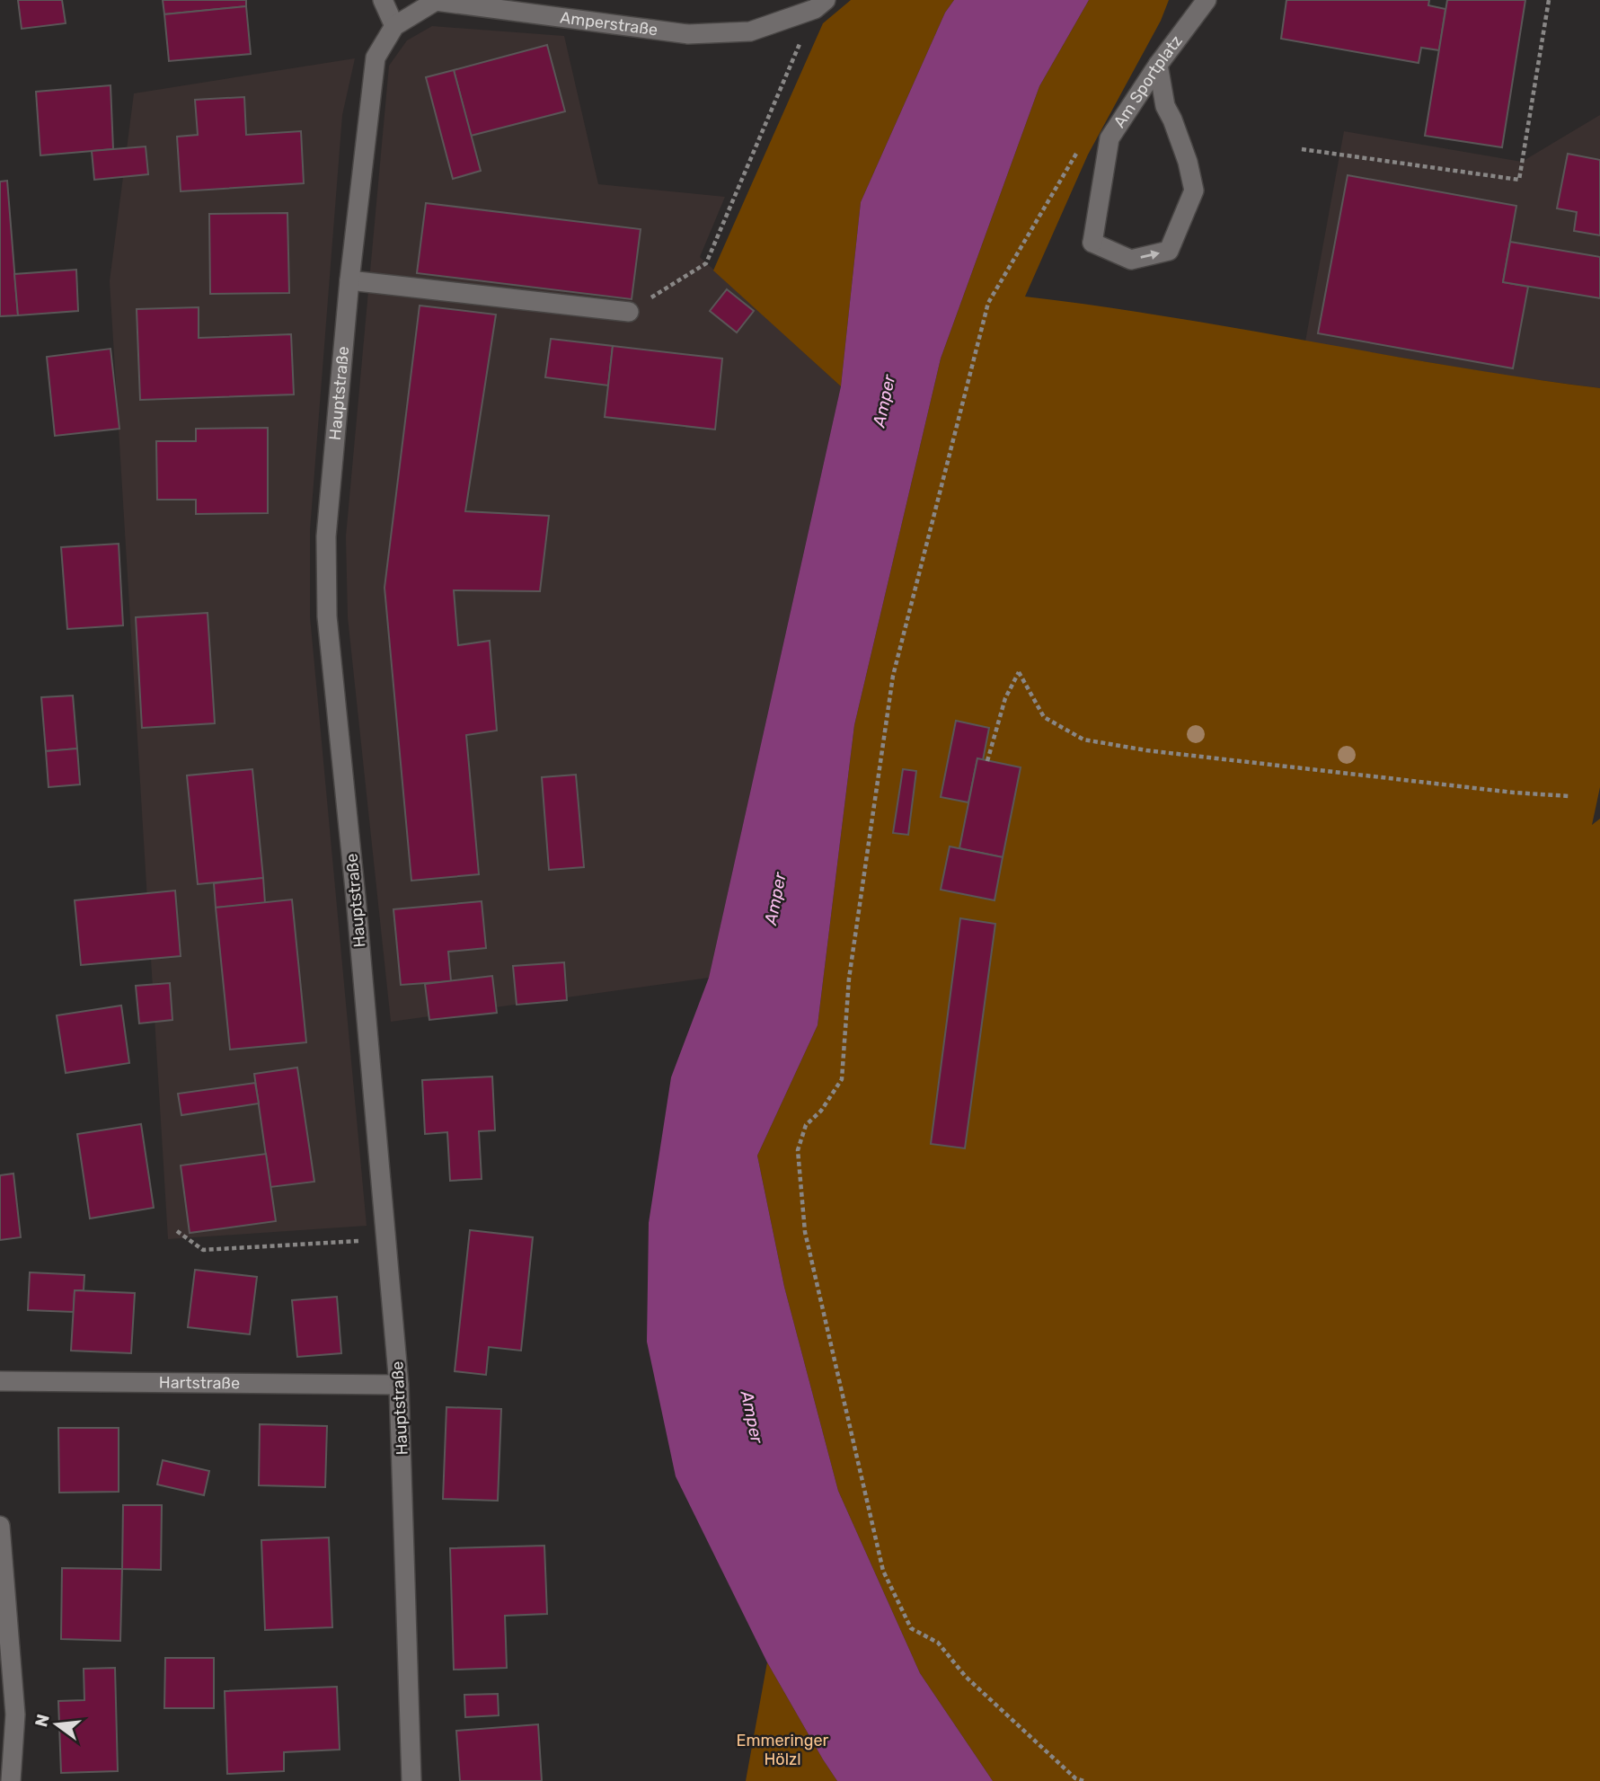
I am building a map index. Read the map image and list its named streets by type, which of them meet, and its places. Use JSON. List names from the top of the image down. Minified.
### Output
{"streets":{"street":["Amperstraße","Am Sportplatz","Hauptstraße","Hartstraße"]},"crossings":[["Amperstraße","Hauptstraße"],["Hauptstraße","Hartstraße"]],"water":["Amper"],"parks":["Emmeringer Hölzl"],"north":"left"}
